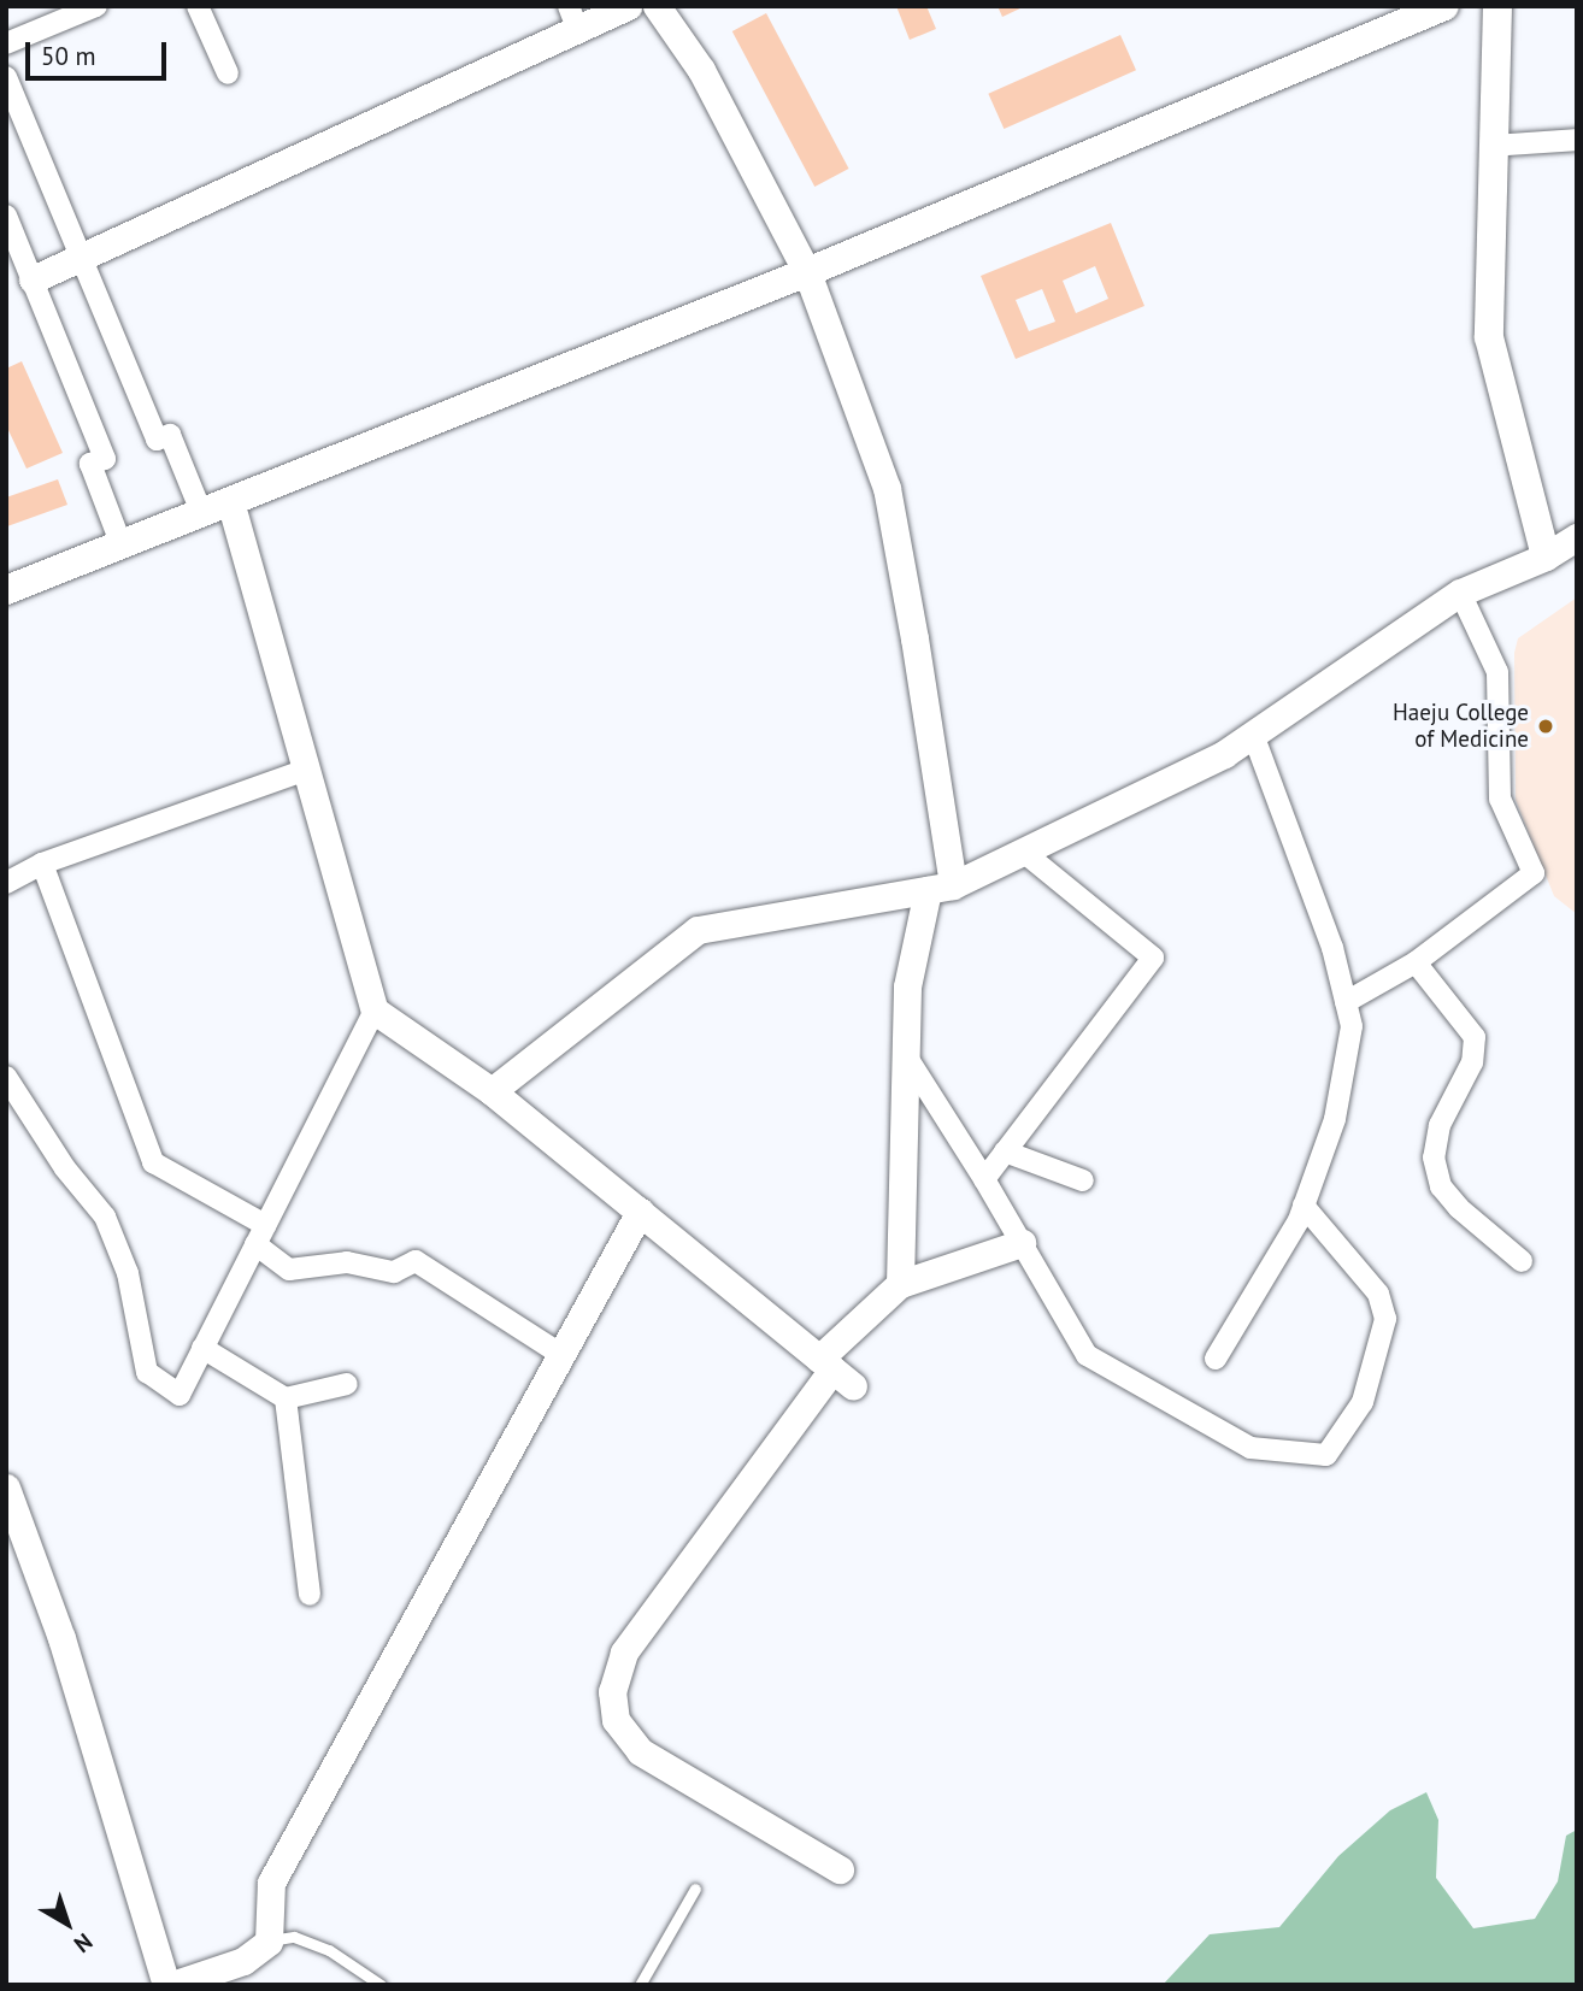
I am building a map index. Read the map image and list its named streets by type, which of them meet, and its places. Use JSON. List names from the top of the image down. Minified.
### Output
{"places":["Haeju College of Medicine"],"scale_bar":"50 m","north":"bottom right"}
